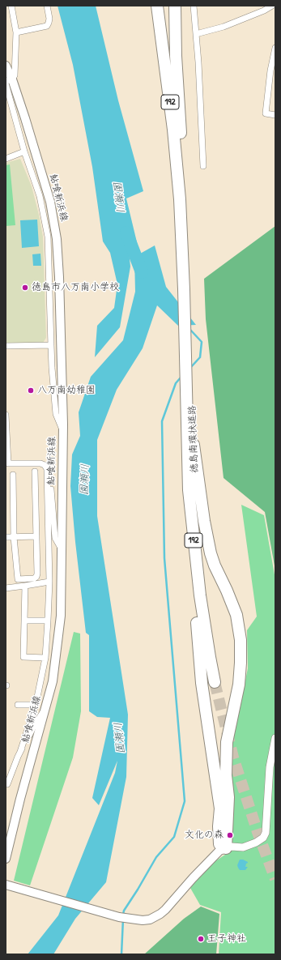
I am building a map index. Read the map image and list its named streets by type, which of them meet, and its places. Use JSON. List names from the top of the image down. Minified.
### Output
{"streets":{"highway":["192","徳島南環状道路"],"main road":["鮎喰新浜線"]},"crossings":[["192","徳島南環状道路"]],"water":["園瀬川"],"places":["徳島市八万南小学校","八万南幼稚園","文化の森","王子神社"]}
